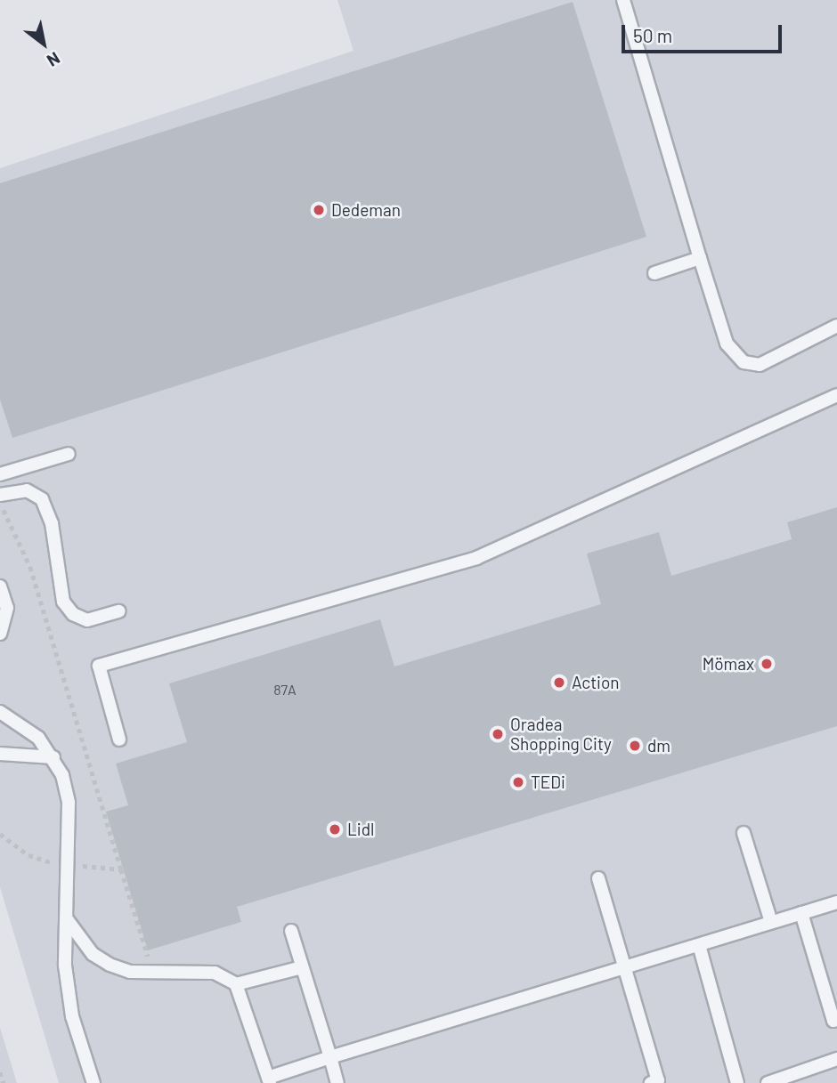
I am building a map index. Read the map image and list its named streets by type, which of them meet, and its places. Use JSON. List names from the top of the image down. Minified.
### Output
{"places":["Dedeman","Mömax","Action","Oradea Shopping City","dm","TEDi","Lidl"],"house_numbers":["87A"],"scale_bar":"50 m","north":"bottom right"}
